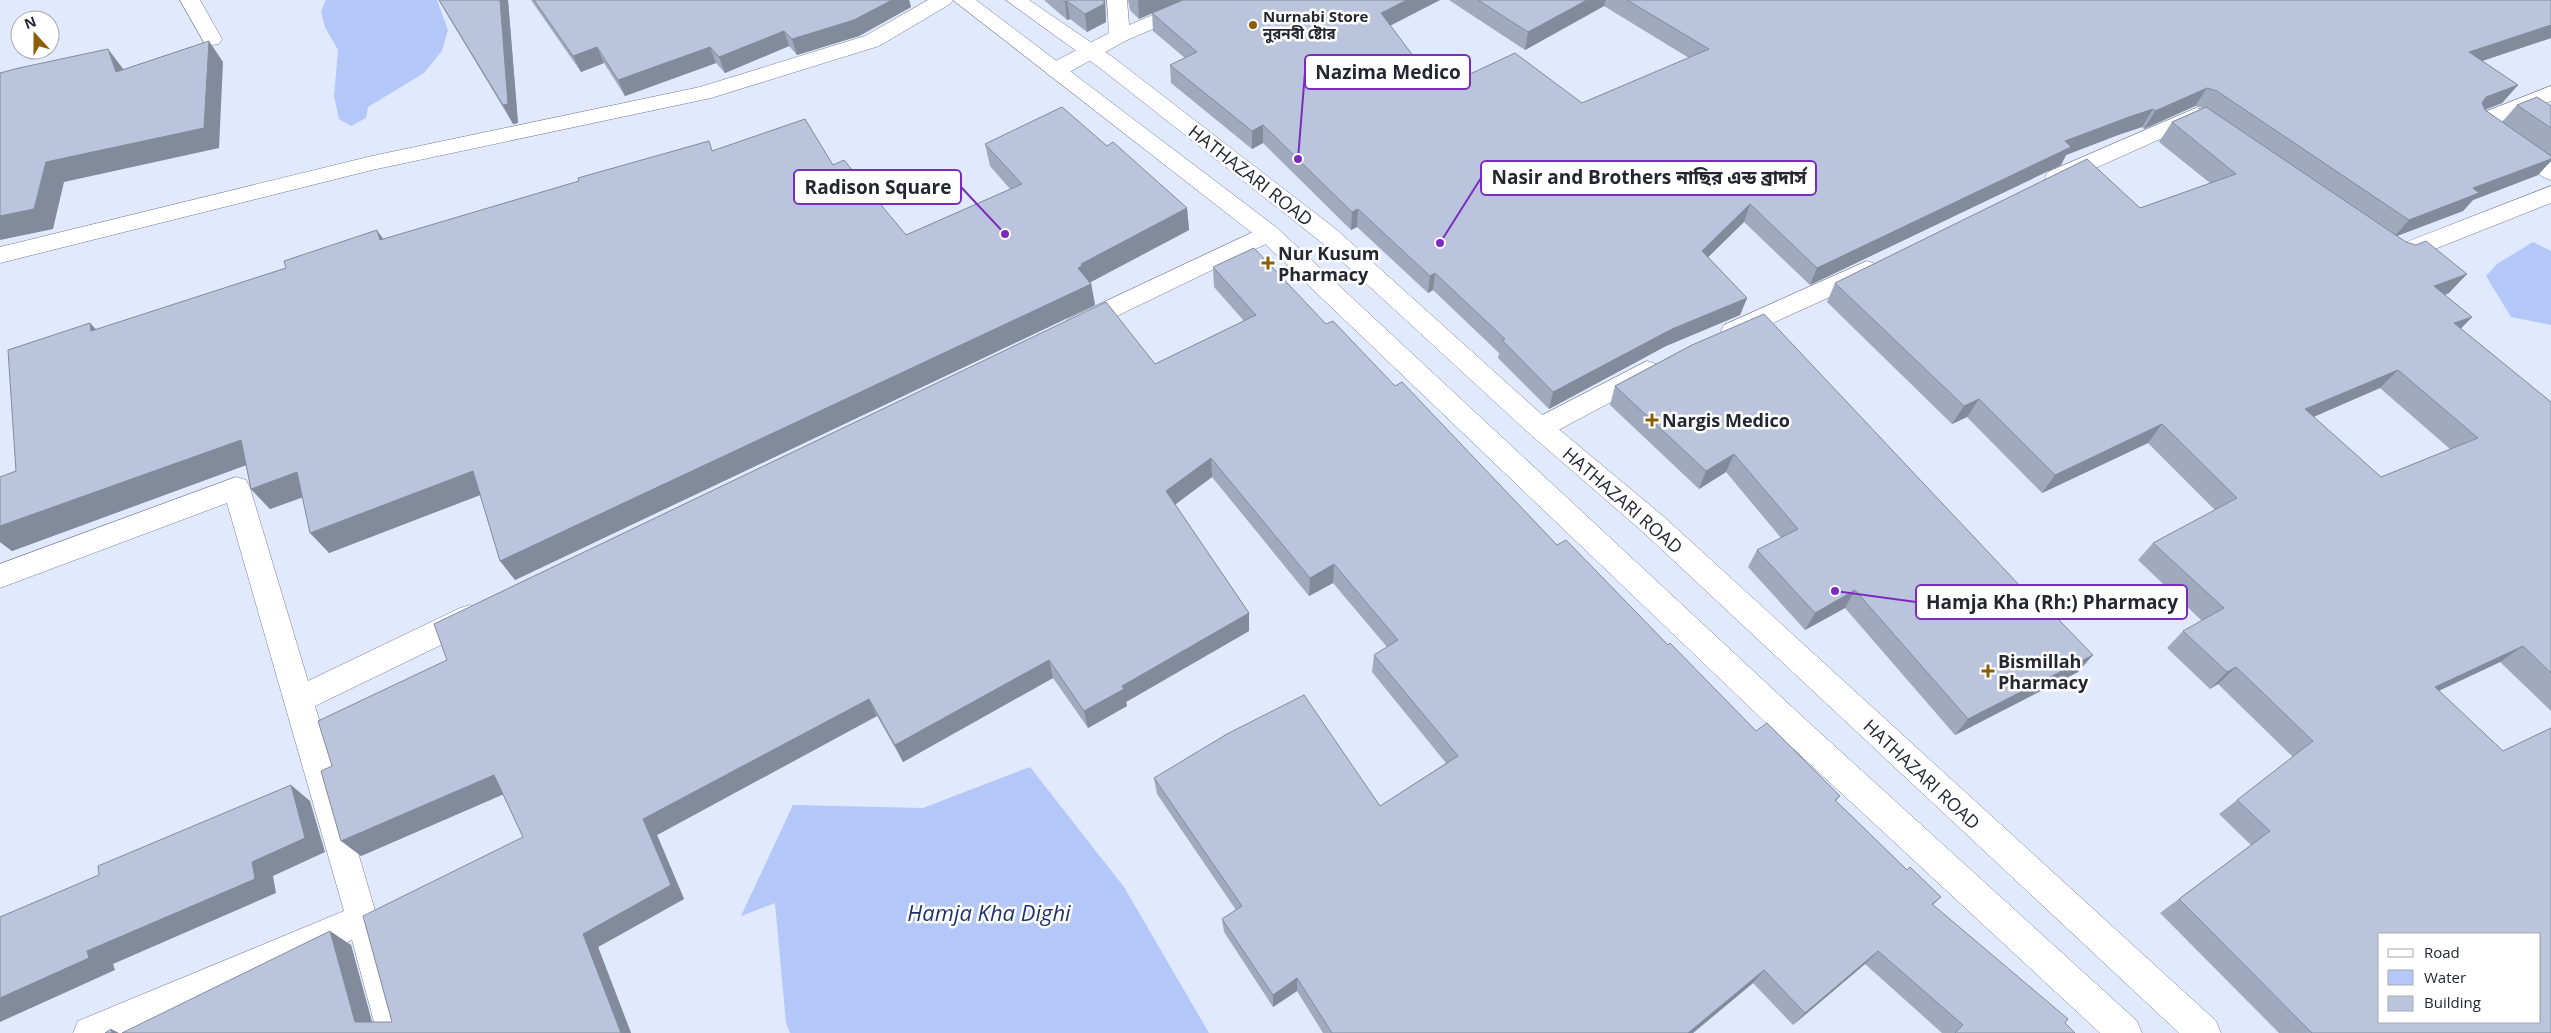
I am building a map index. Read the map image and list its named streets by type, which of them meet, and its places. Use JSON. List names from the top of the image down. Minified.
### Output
{"streets":{"main road":["HATHAZARI ROAD"]},"water":["Hamja Kha Dighi"],"places":{"other":["Nurnabi Store নুরনবী ষ্টোর","Nazima Medico","Radison Square","Nasir and Brothers নাছির এন্ড ব্রাদার্স","Hamja Kha (Rh:) Pharmacy"],"health":["Nur Kusum Pharmacy","Nargis Medico","Bismillah Pharmacy"]},"legend":["Road","Water","Building"],"north":"top"}
